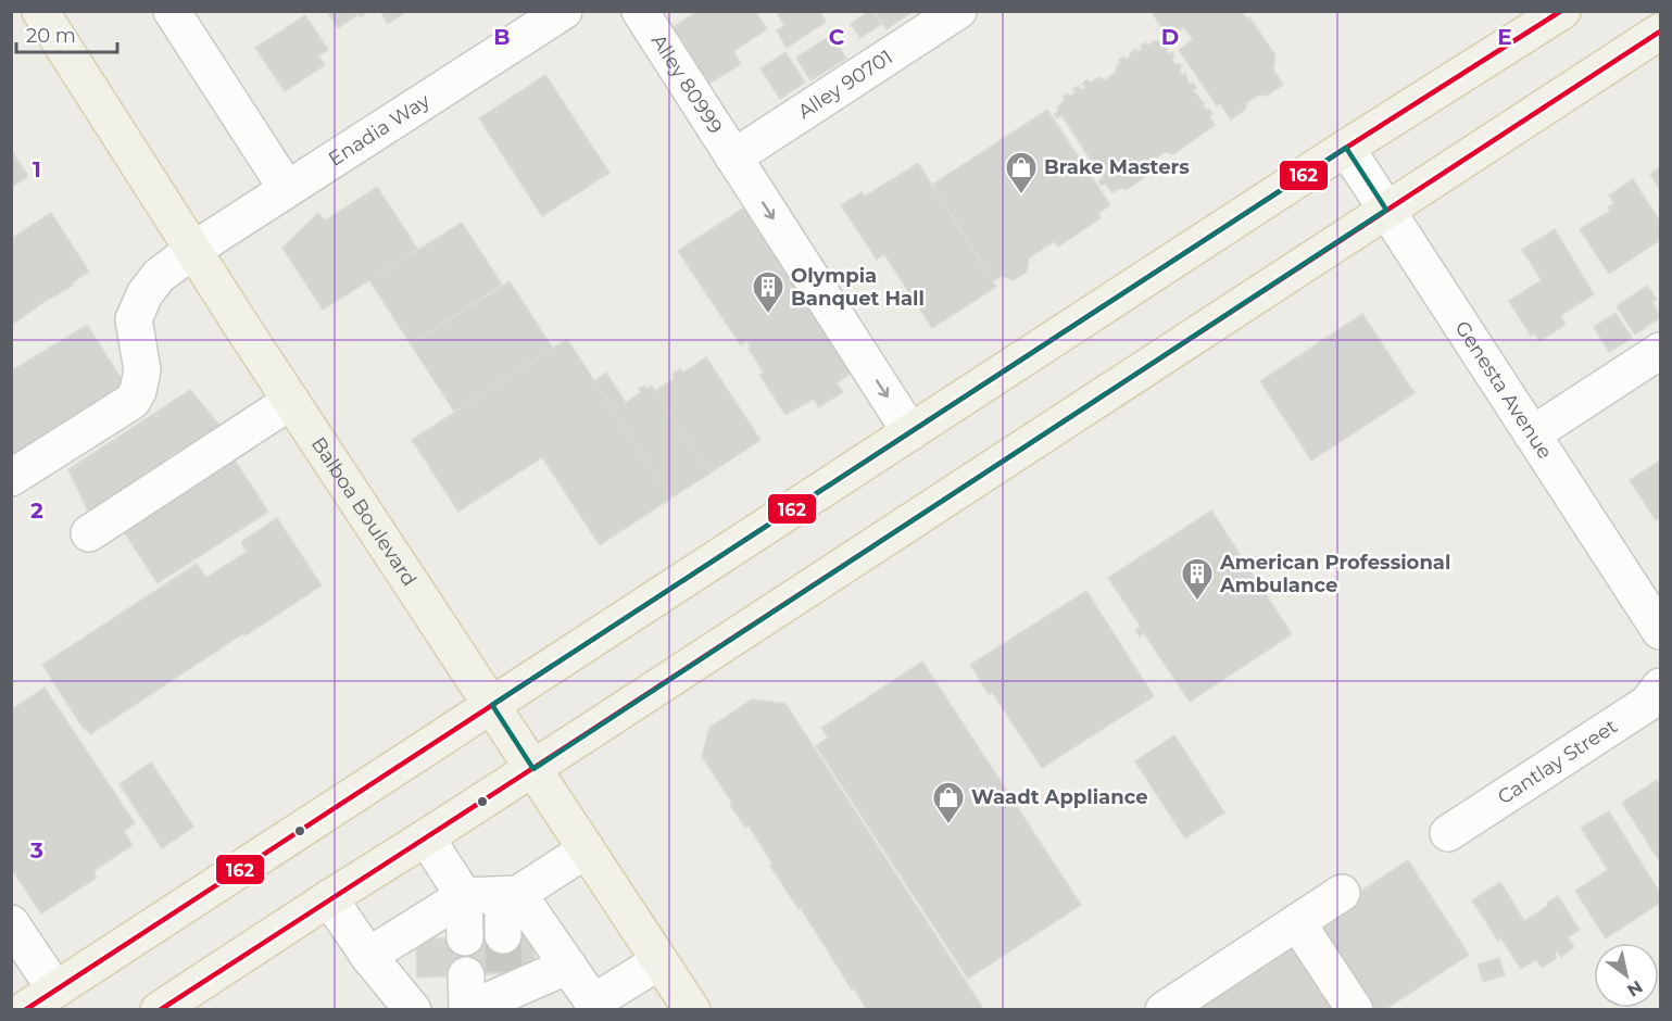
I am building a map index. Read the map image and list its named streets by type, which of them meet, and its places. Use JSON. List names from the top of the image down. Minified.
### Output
{"streets":{"main road":["Balboa Boulevard"],"street":["Alley 80999","Alley 90701","Enadia Way","Genesta Avenue","Cantlay Street"]},"crossings":[["Alley 80999","Alley 90701"],["Enadia Way","Balboa Boulevard"]],"one_way":["Alley 80999"],"places":{"shop":["Brake Masters","Waadt Appliance"],"building":["Olympia Banquet Hall","American Professional Ambulance"]},"lines":["transit line 162"],"scale_bar":"20 m","north":"bottom right","grid":{"columns":["B","C","D","E"],"rows":["1","2","3"]}}
